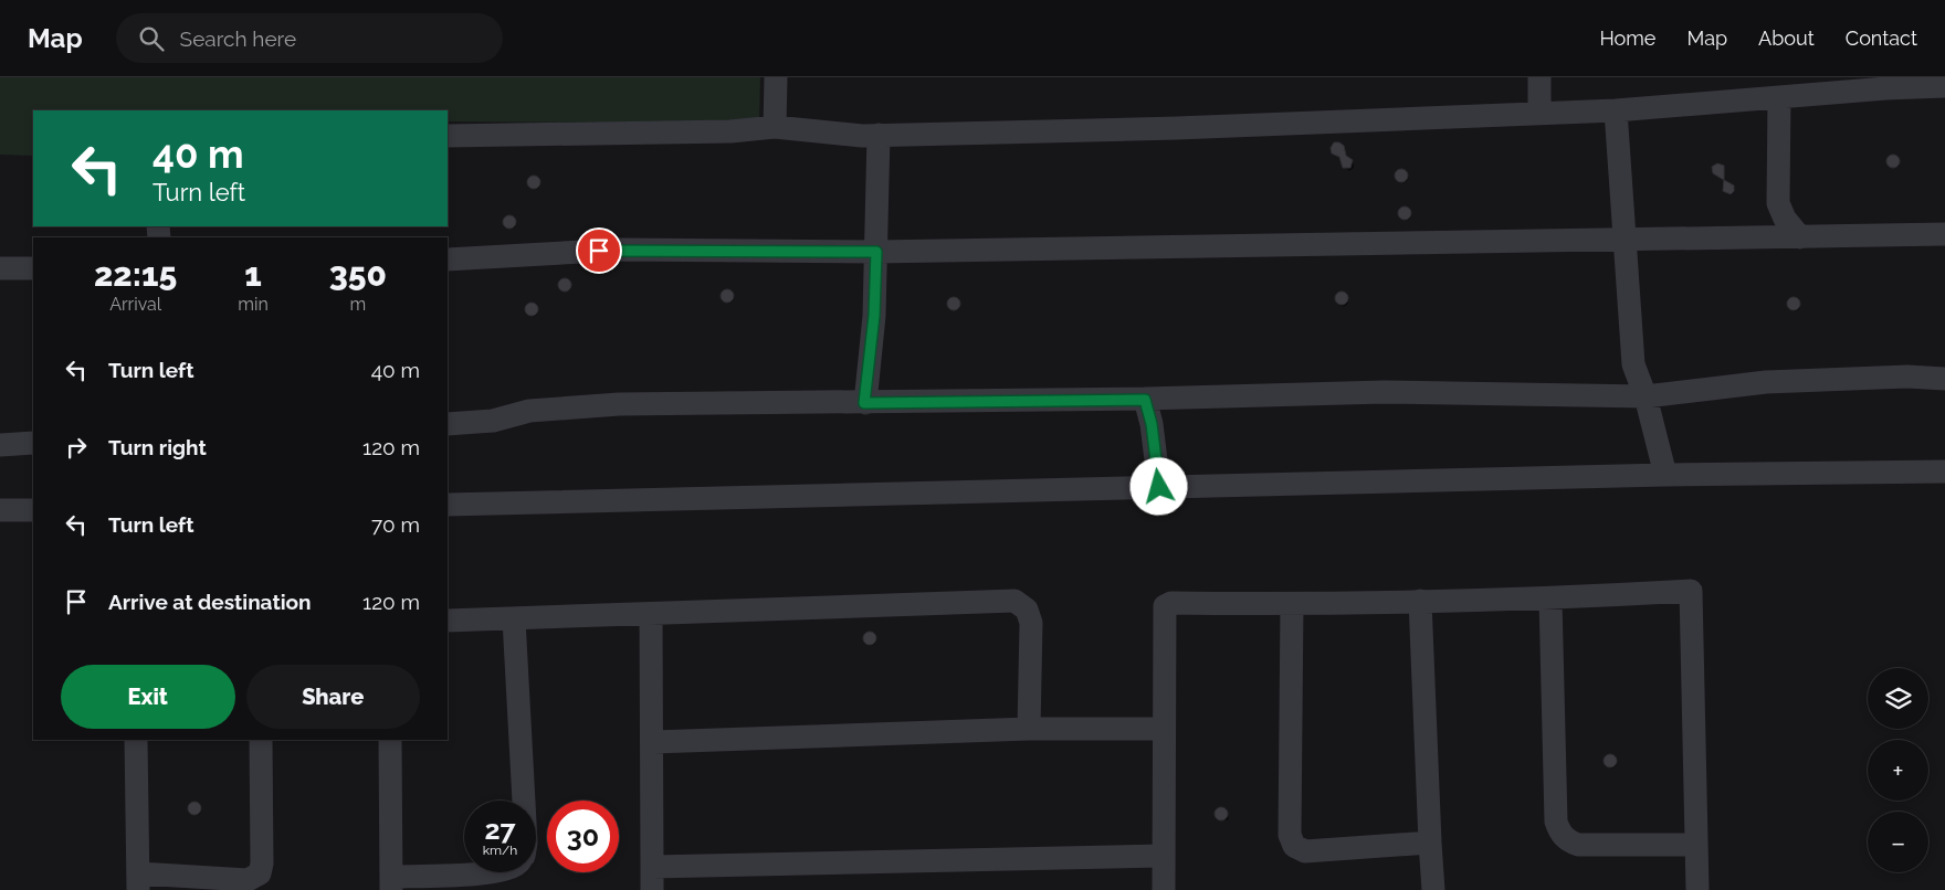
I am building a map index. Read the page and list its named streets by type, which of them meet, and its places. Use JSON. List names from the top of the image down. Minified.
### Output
{"page":{"header":"Map","search":"Search here","nav":["Home","Map","About","Contact"],"turn":["40 m","Turn left"],"eta":["22:15","Arrival","1","min","350","m"],"list":[{"name":"Turn left","value":"40 m"},{"name":"Turn right","value":"120 m"},{"name":"Turn left","value":"70 m"},{"name":"Arrive at destination","value":"120 m"}],"buttons":["Exit","Share"],"map_buttons":["+","−"],"speed":"27 km/h","limit":"30"}}
